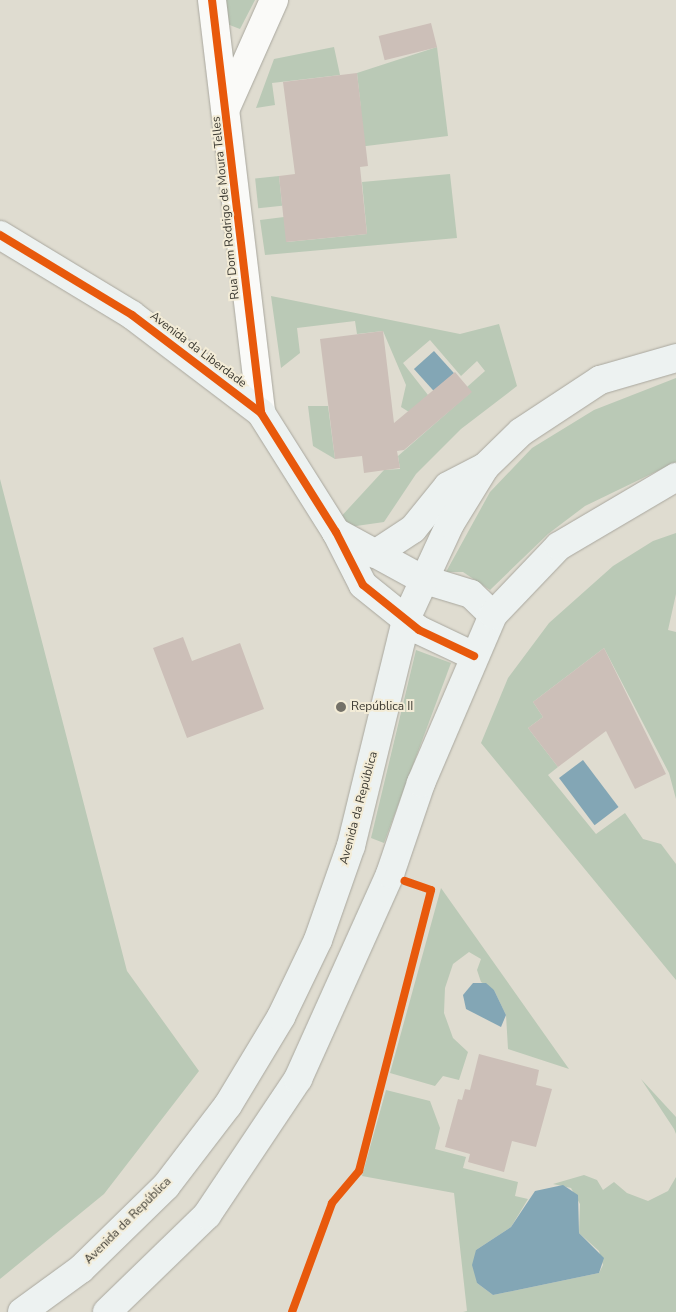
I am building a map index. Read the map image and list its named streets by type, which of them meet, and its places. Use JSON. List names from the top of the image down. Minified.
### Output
{"streets":{"main road":["Avenida da Liberdade","Avenida da República"],"street":["Rua Dom Rodrigo de Moura Telles"]},"crossings":[["Rua Dom Rodrigo de Moura Telles","Avenida da Liberdade"],["Avenida da Liberdade","Avenida da República"]],"places":["República II"]}
